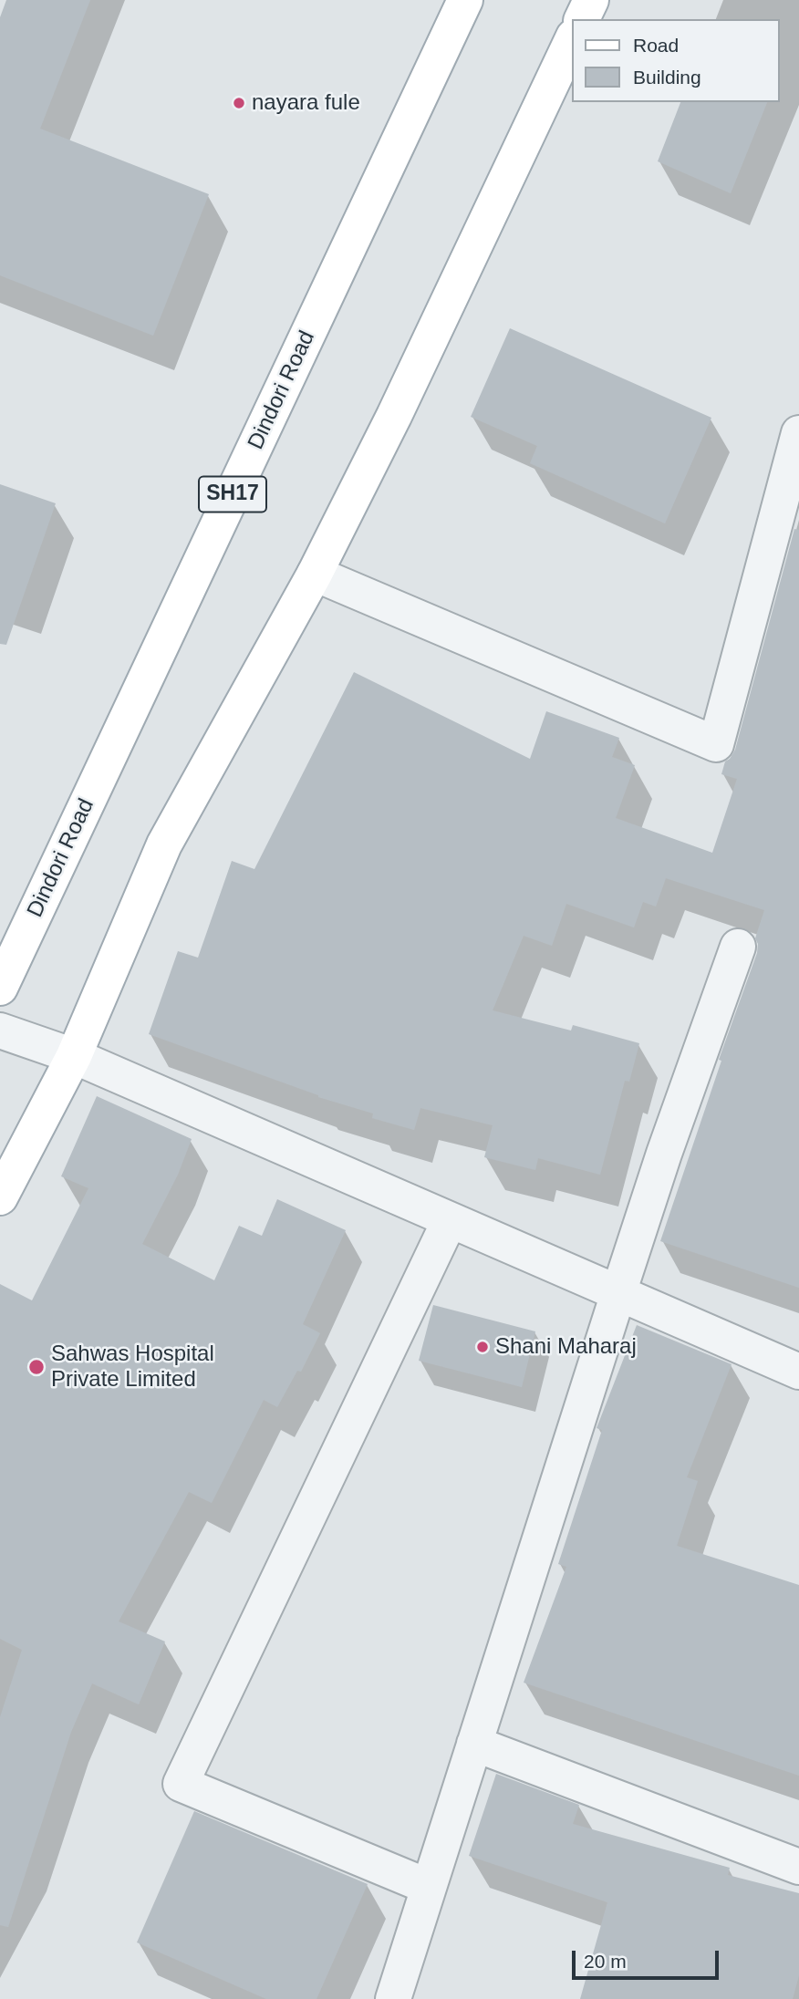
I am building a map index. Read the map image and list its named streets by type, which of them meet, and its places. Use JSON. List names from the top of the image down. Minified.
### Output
{"streets":{"main road":["Dindori Road","SH17"]},"places":["nayara fule","Shani Maharaj","Sahwas Hospital Private Limited"],"legend":["Road","Building"],"scale_bar":"20 m"}
